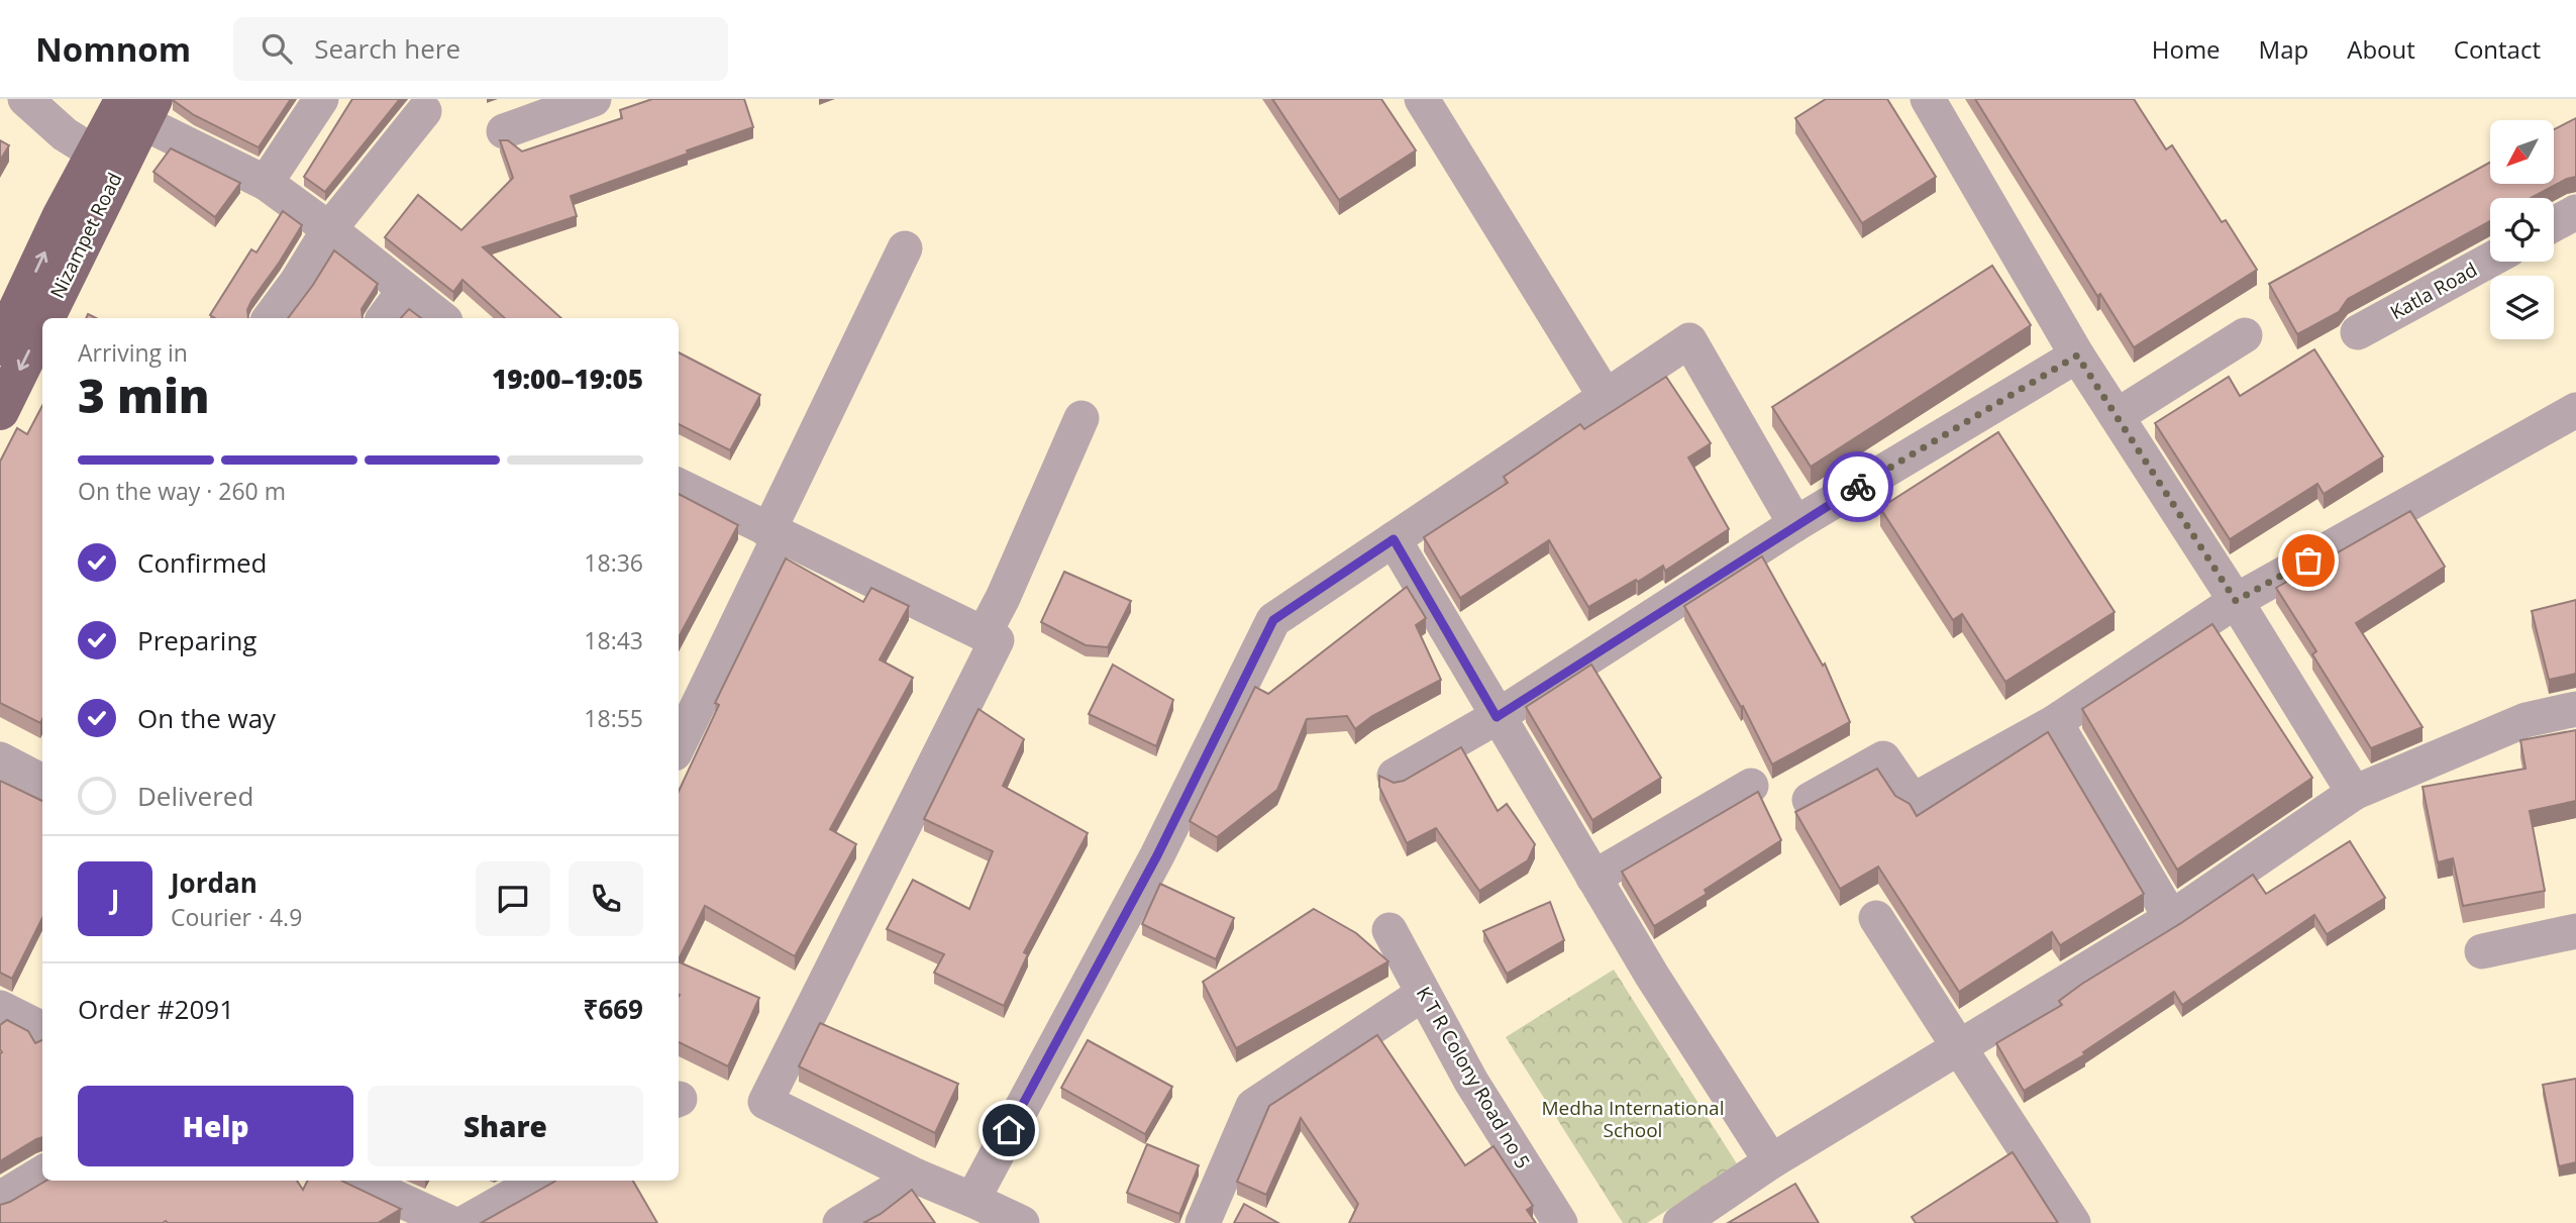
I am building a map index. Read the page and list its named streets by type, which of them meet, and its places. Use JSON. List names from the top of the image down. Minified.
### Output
{"streets":{"main road":["Nizampet Road"],"street":["Katla Road","K T R Colony Road no 5"]},"parks":["Medha International School"],"north":"bottom left","page":{"header":"Nomnom","search":"Search here","nav":["Home","Map","About","Contact"],"heading":["3 min","Arriving in","19:00–19:05"],"panel":["Jordan","Courier · 4.9","Order #2091","₹669"],"bar":"On the way · 260 m","list":[["Confirmed","18:36"],["Preparing","18:43"],["On the way","18:55"],"Delivered"],"round":"J","buttons":["Help","Share"]}}
